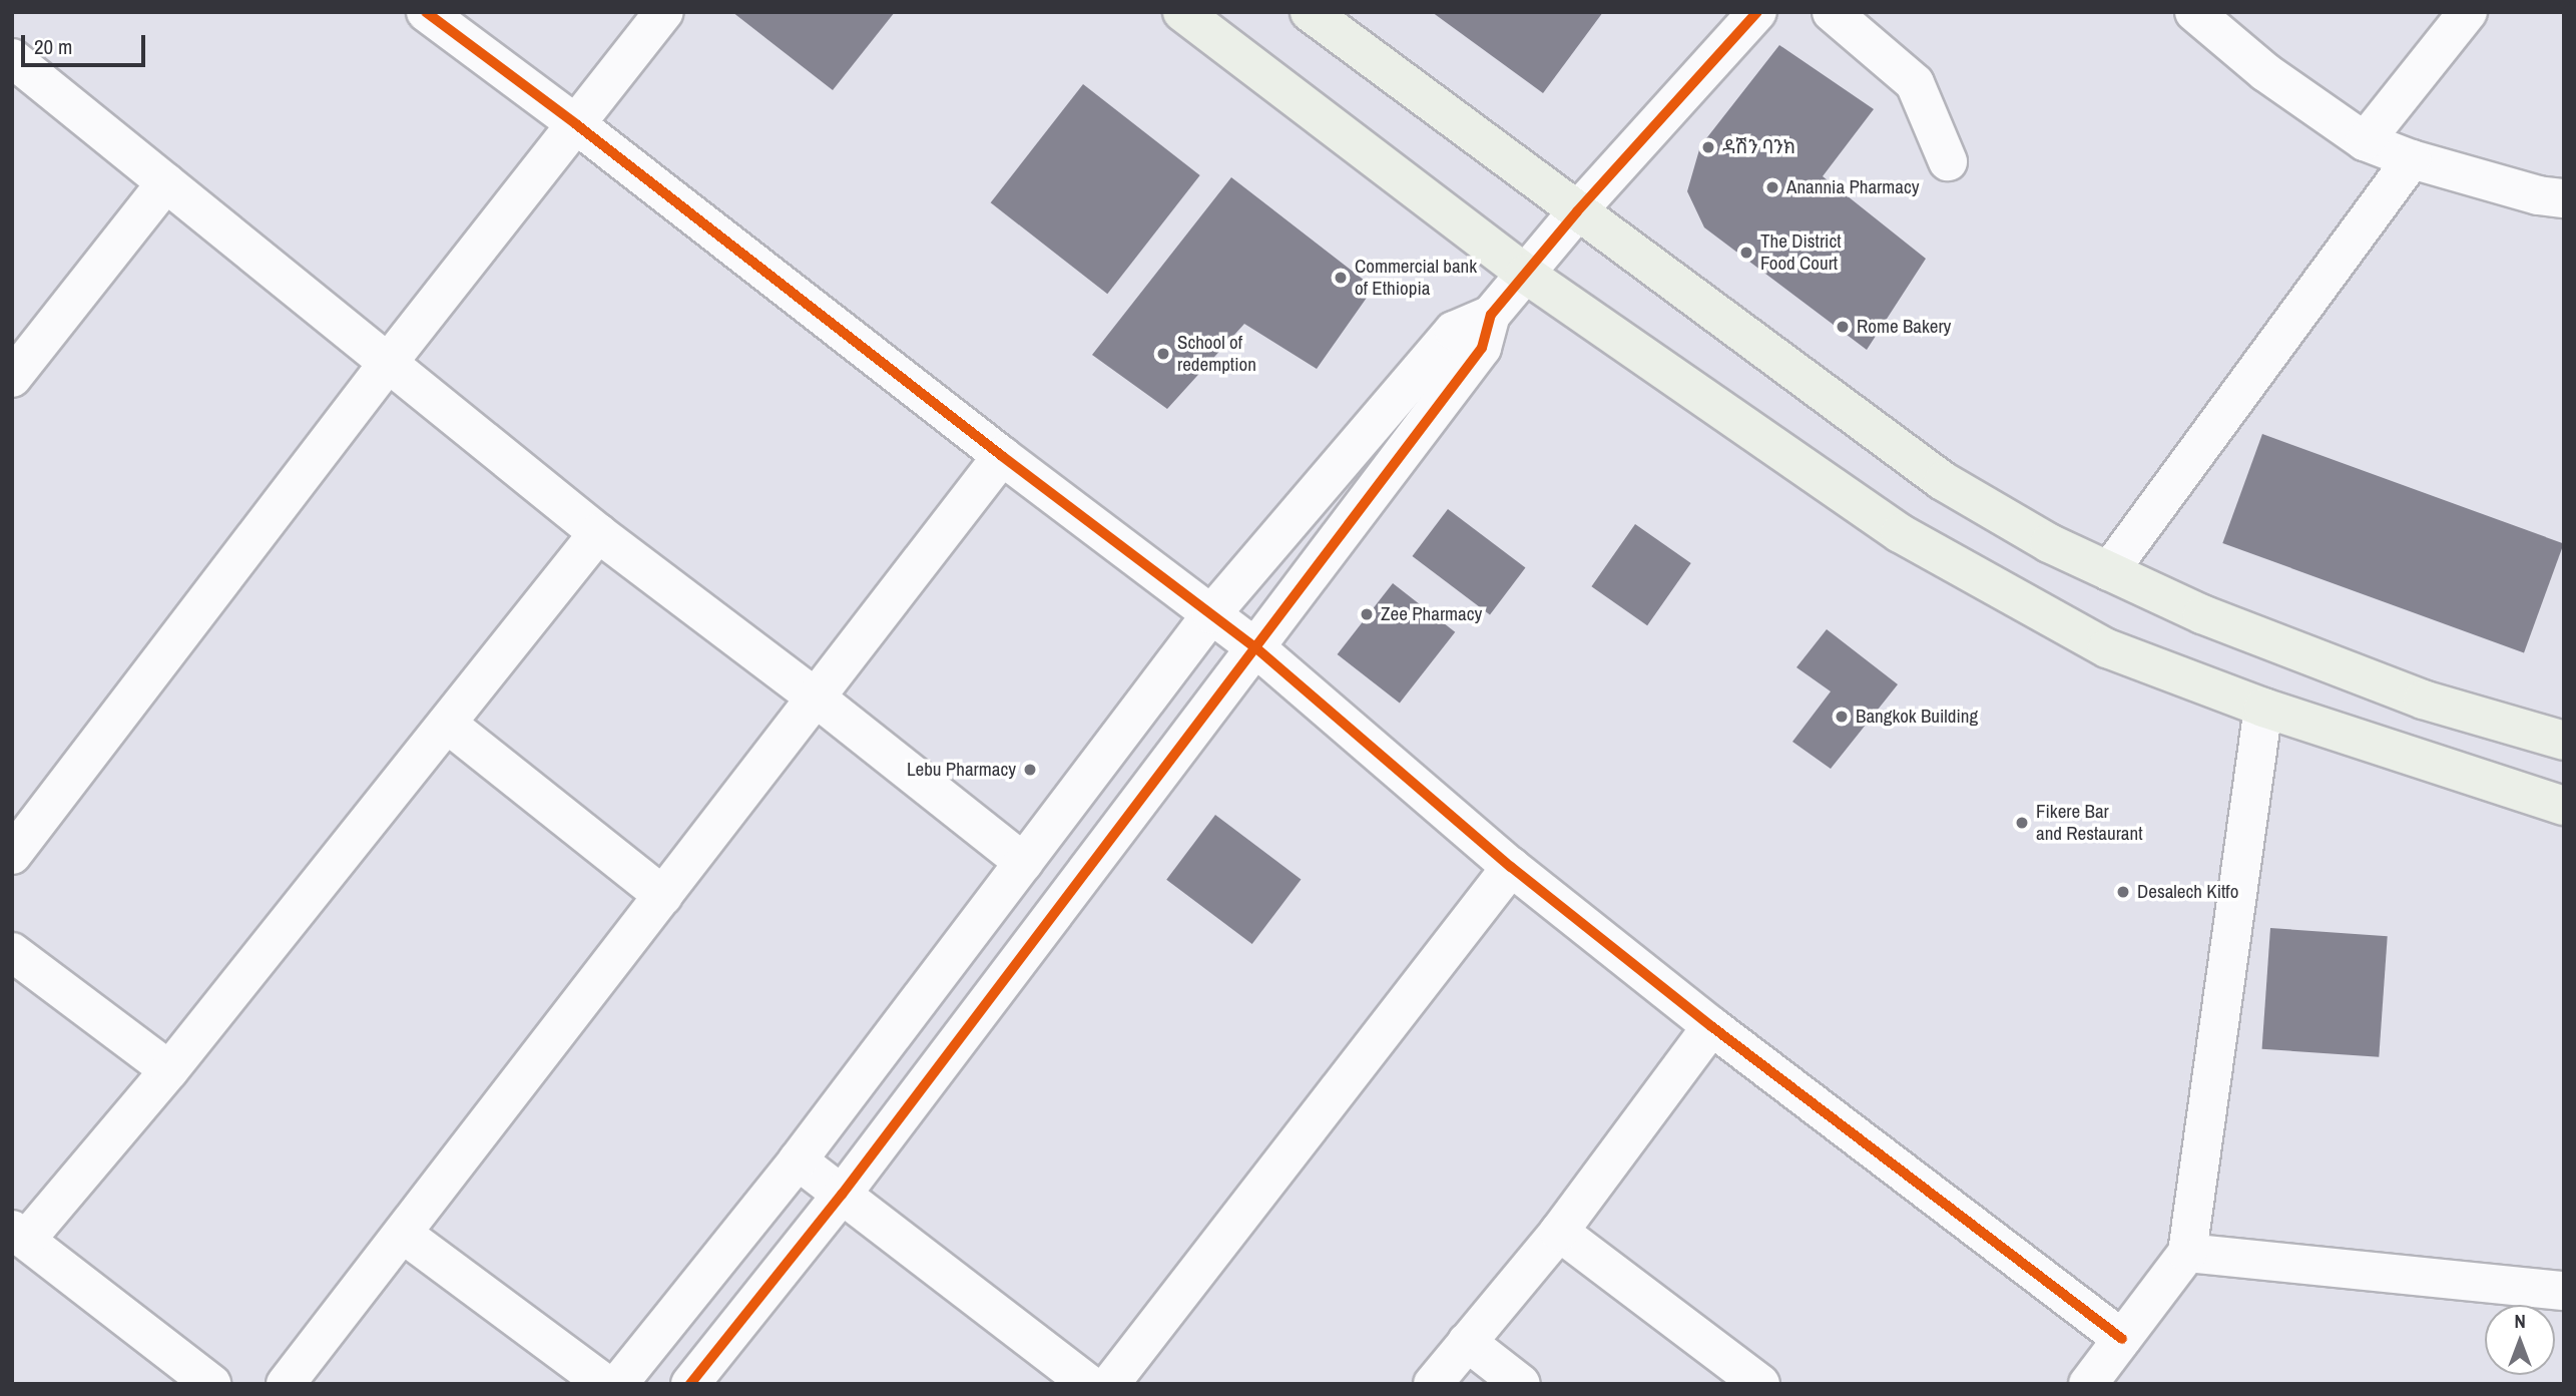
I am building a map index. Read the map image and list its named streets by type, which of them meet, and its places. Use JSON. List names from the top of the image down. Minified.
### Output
{"places":["ዳሽን ባንክ","Anannia Pharmacy","The District Food Court","Commercial bank of Ethiopia","Rome Bakery","School of redemption","Zee Pharmacy","Bangkok Building","Lebu Pharmacy","Fikere Bar and Restaurant","Desalech Kitfo"],"scale_bar":"20 m","north":"top"}
